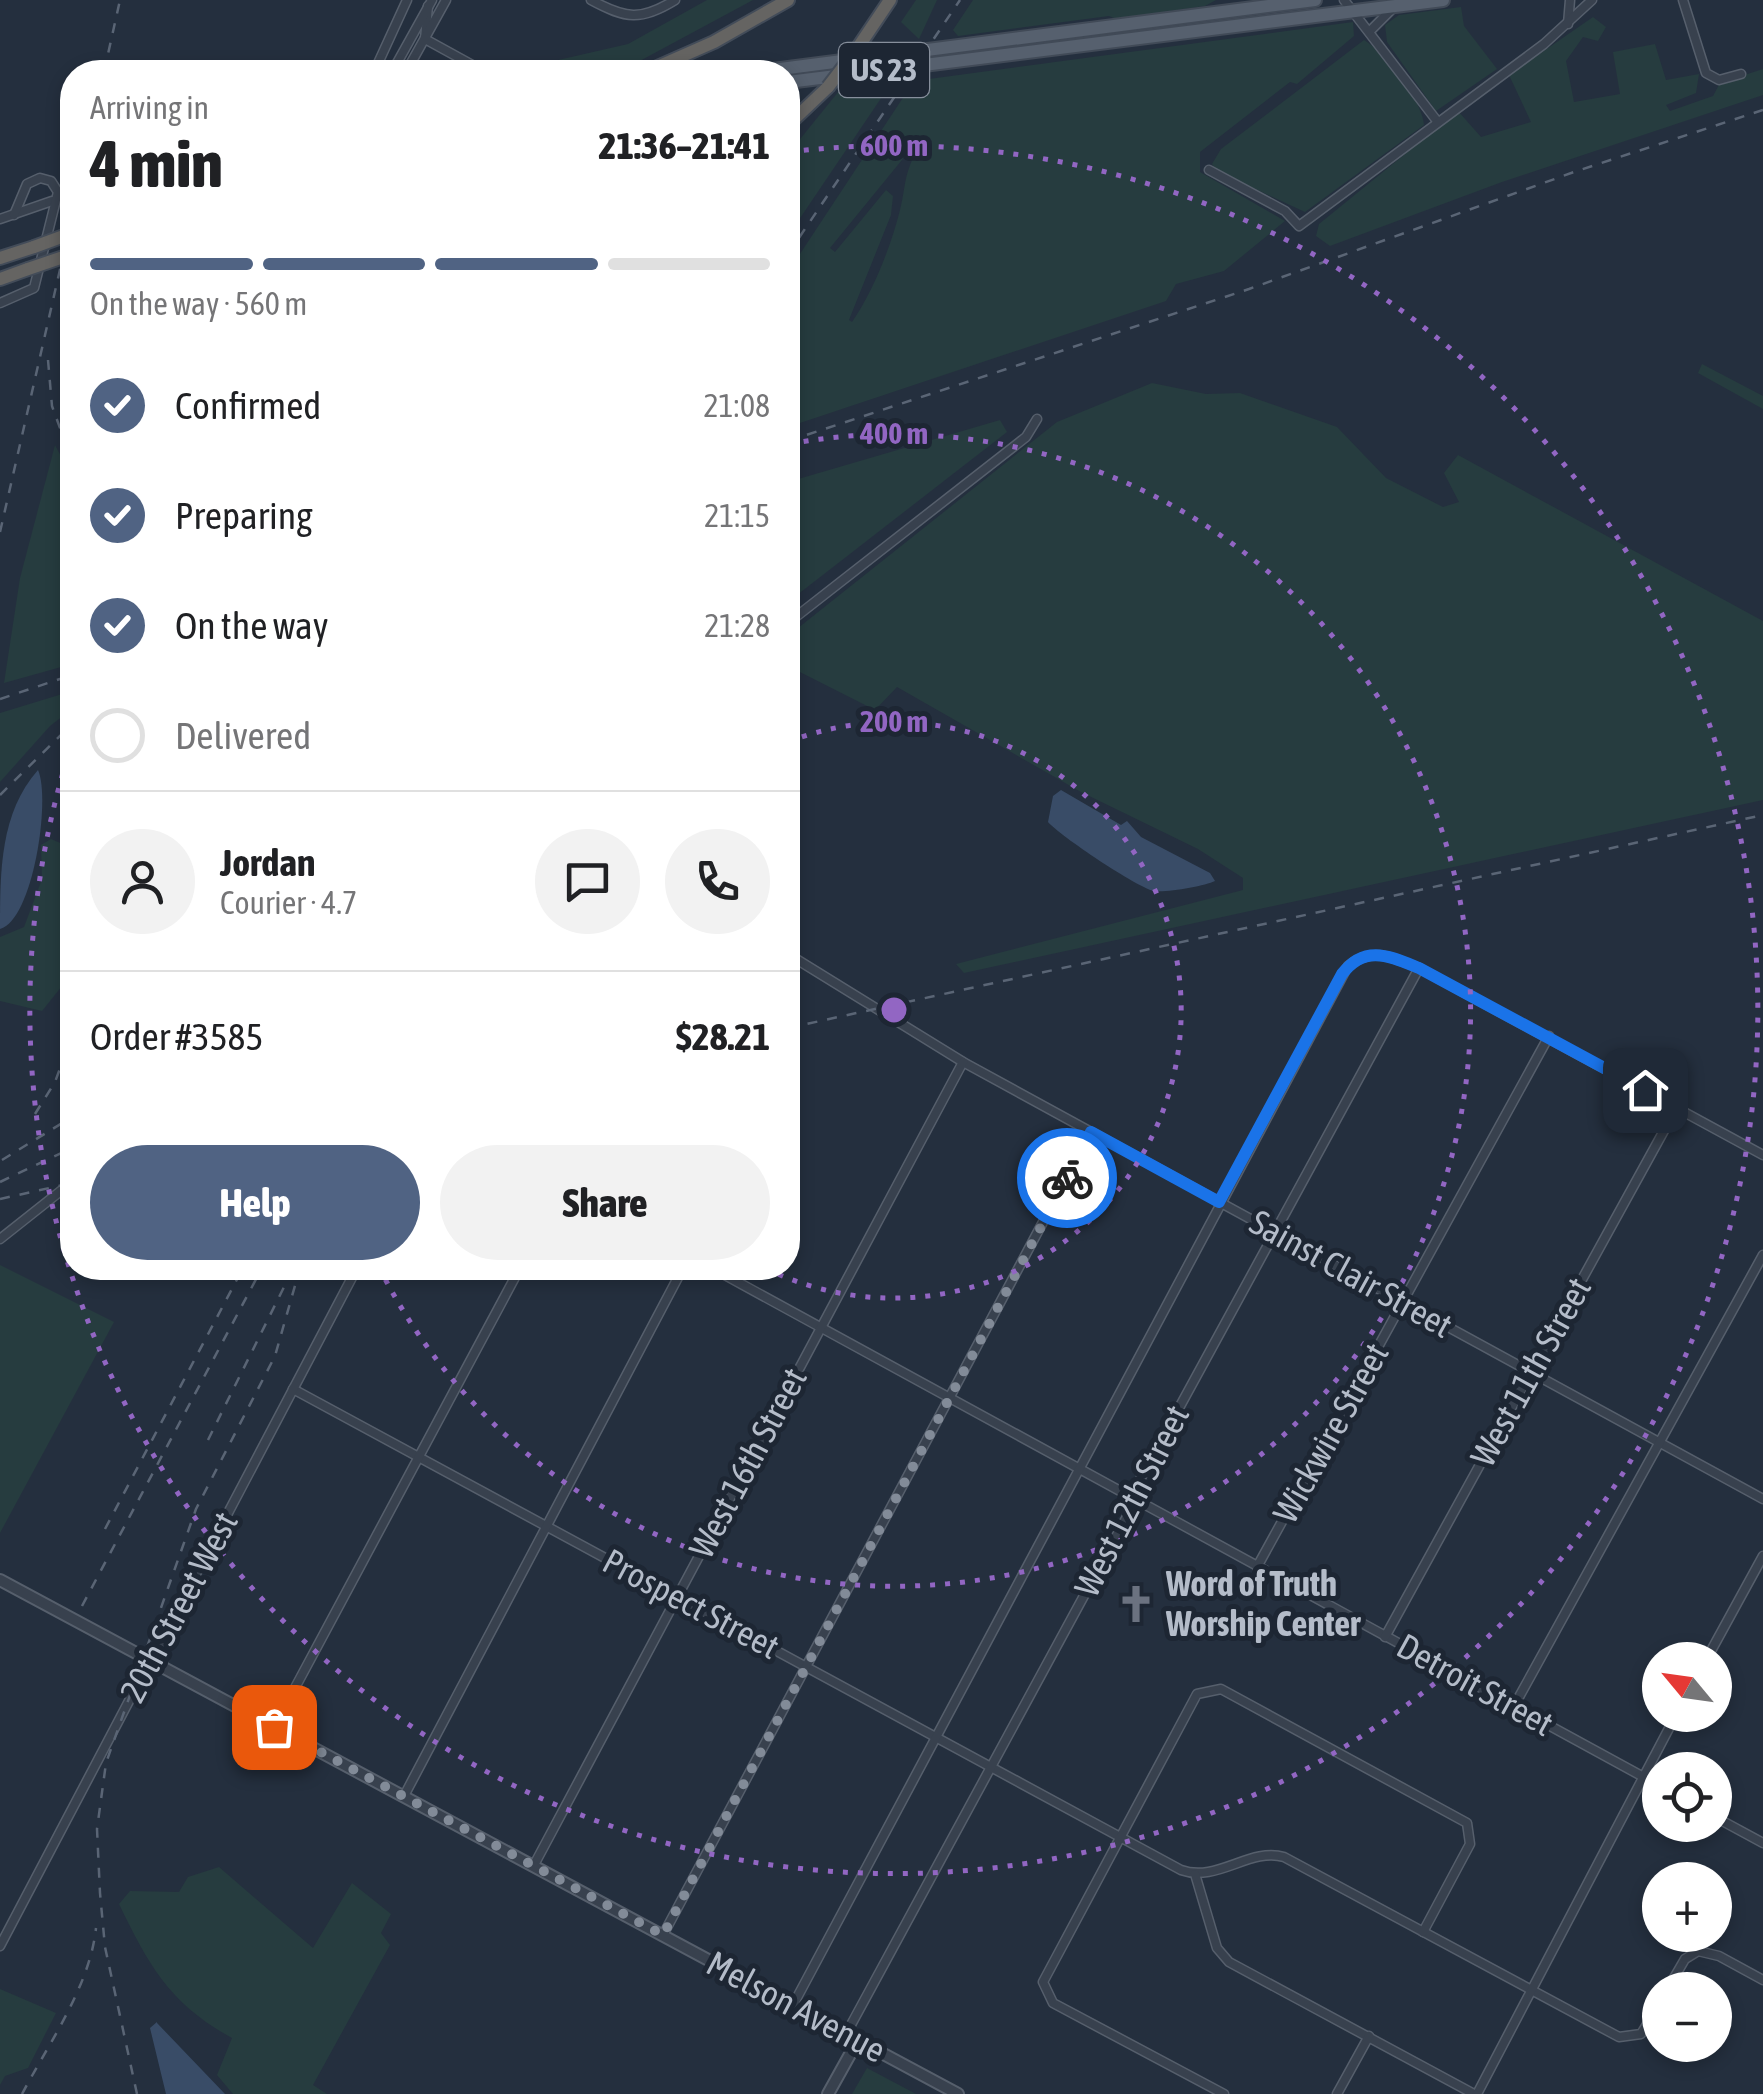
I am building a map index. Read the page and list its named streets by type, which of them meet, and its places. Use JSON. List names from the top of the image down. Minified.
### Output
{"streets":{"main road":["US 23"],"street":["Sainst Clair Street","West 11th Street","Wickwire Street","West 16th Street","West 12th Street","Prospect Street","20th Street West","Detroit Street","Melson Avenue"]},"crossings":[["Sainst Clair Street","West 11th Street"],["Sainst Clair Street","Wickwire Street"],["Sainst Clair Street","West 16th Street"],["Sainst Clair Street","West 12th Street"],["West 11th Street","Detroit Street"],["Wickwire Street","Detroit Street"],["West 16th Street","Prospect Street"],["West 16th Street","Detroit Street"],["West 16th Street","Melson Avenue"],["West 12th Street","Prospect Street"],["West 12th Street","Detroit Street"],["West 12th Street","Melson Avenue"],["Prospect Street","20th Street West"],["20th Street West","Melson Avenue"]],"places":{"church":["Word of Truth Worship Center"]},"north":"top left","page":{"heading":["4 min","Arriving in","21:36–21:41"],"panel":["Jordan","Courier · 4.7","Order #3585","$28.21"],"bar":"On the way · 560 m","list":[["Confirmed","21:08"],["Preparing","21:15"],["On the way","21:28"],"Delivered"],"buttons":["Help","Share"],"map_buttons":["+","−"]},"rings":["600 m","400 m","200 m"]}
